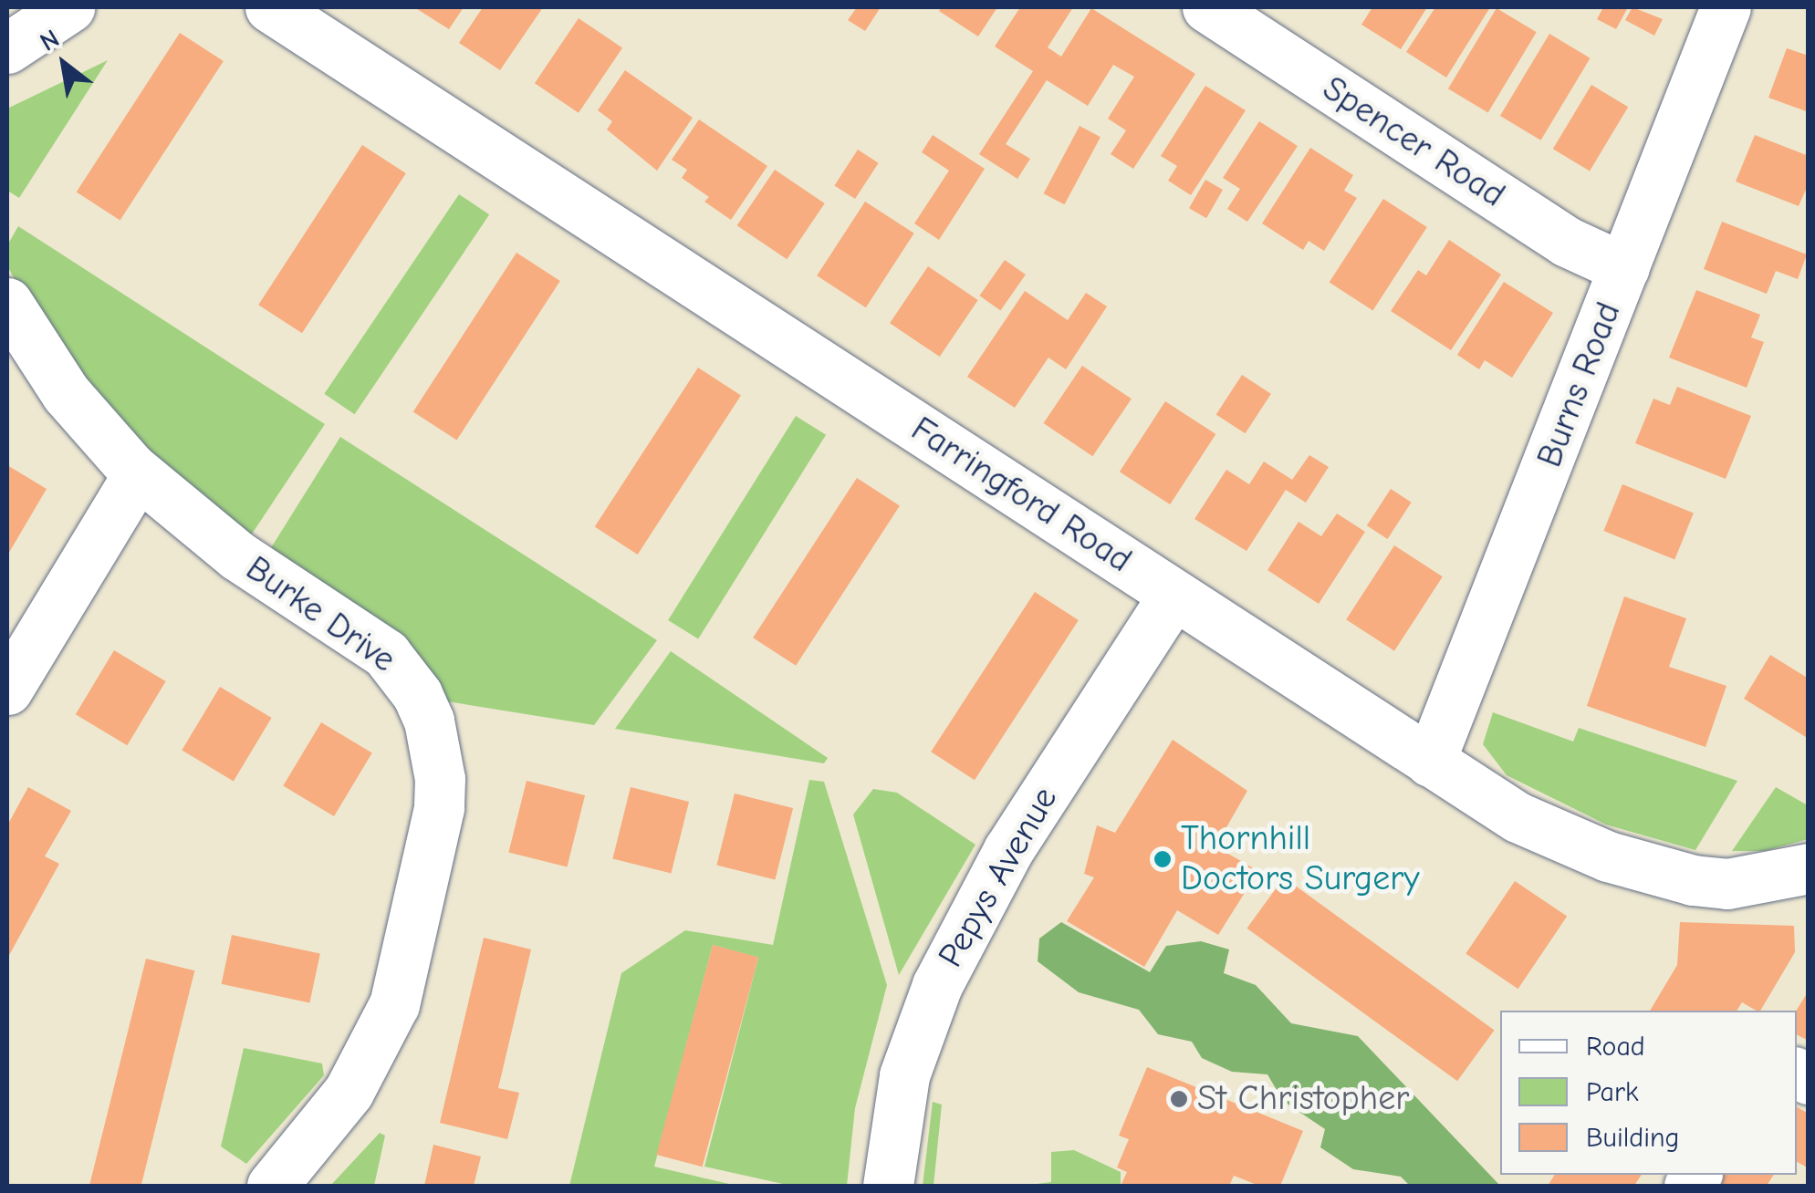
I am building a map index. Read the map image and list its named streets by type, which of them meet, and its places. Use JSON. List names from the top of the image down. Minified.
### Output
{"streets":{"street":["Spencer Road","Burns Road","Farringford Road","Burke Drive","Pepys Avenue"]},"crossings":[["Spencer Road","Burns Road"],["Burns Road","Farringford Road"],["Farringford Road","Pepys Avenue"]],"places":["Thornhill Doctors Surgery","St Christopher"],"legend":["Road","Park","Building"],"north":"top left"}
